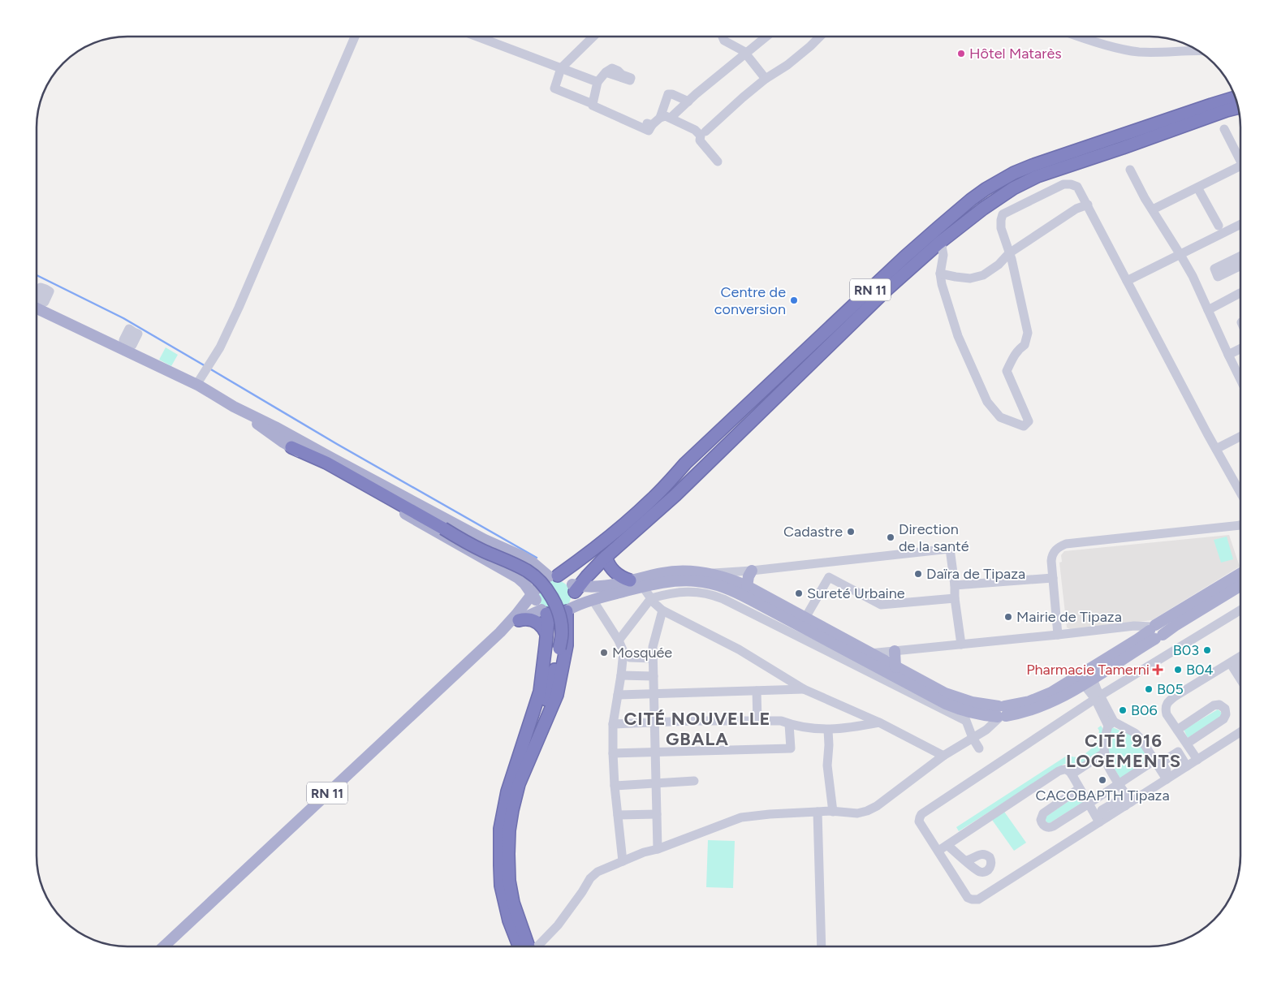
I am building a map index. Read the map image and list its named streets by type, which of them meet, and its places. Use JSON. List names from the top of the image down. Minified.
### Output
{"streets":{"highway":["RN 11"]},"districts":["CITÉ NOUVELLE GBALA","CITÉ 916 LOGEMENTS"],"places":{"other":["Hôtel Matarès","Centre de conversion","Cadastre","Direction de la santé","Daïra de Tipaza","Sureté Urbaine","Mairie de Tipaza","B03","Mosquée","B04","B05","B06","CACOBAPTH Tipaza"],"health":["Pharmacie Tamerni"]}}
